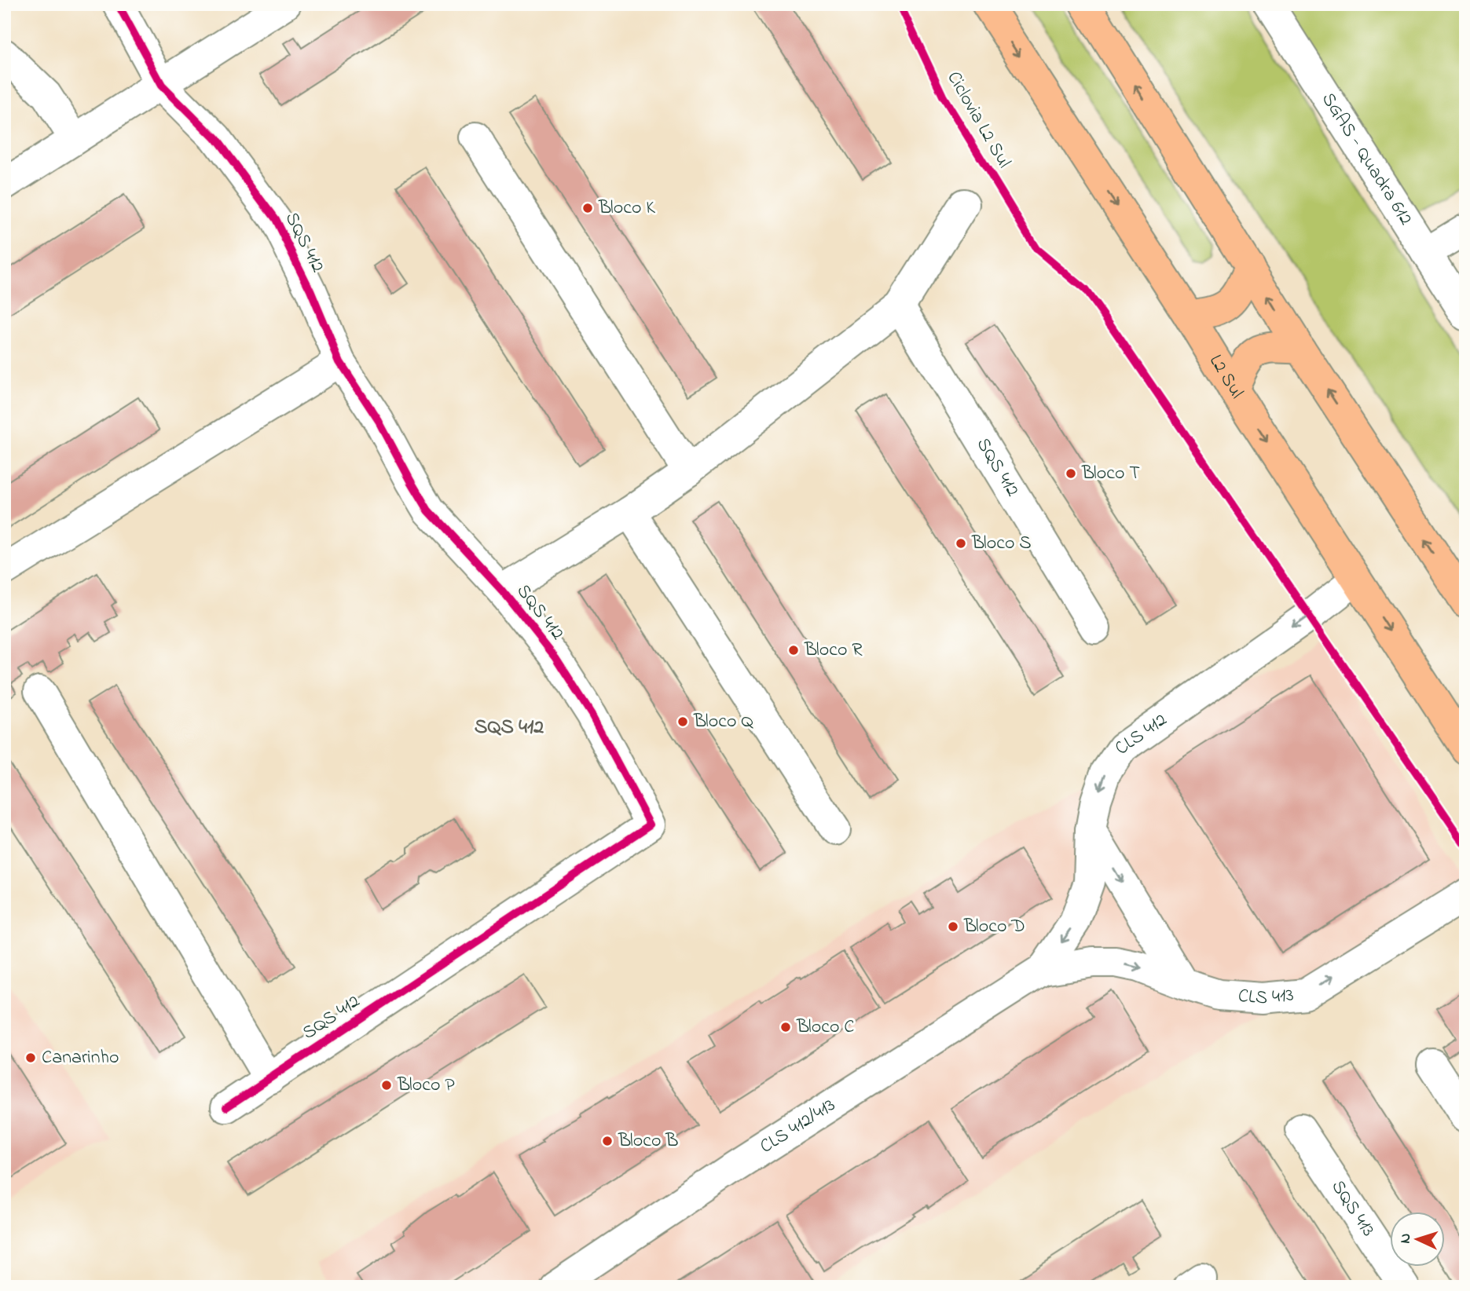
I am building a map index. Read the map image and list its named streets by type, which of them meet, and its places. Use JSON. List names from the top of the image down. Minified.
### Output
{"streets":{"main road":["L2 Sul"],"street":["SGAS - Quadra 612","SQS 412","CLS 412","CLS 413","CLS 412/413","SQS 413"],"cycle path":["Ciclovia L2 Sul"]},"crossings":[["L2 Sul","CLS 412"],["CLS 412","CLS 413"],["CLS 412","CLS 412/413"],["CLS 413","CLS 412/413"]],"one_way":["CLS 412","CLS 413"],"districts":["SQS 412"],"places":["Bloco K","Bloco T","Bloco S","Bloco R","Bloco Q","Bloco D","Bloco C","Canarinho","Bloco P","Bloco B"],"north":"left"}
